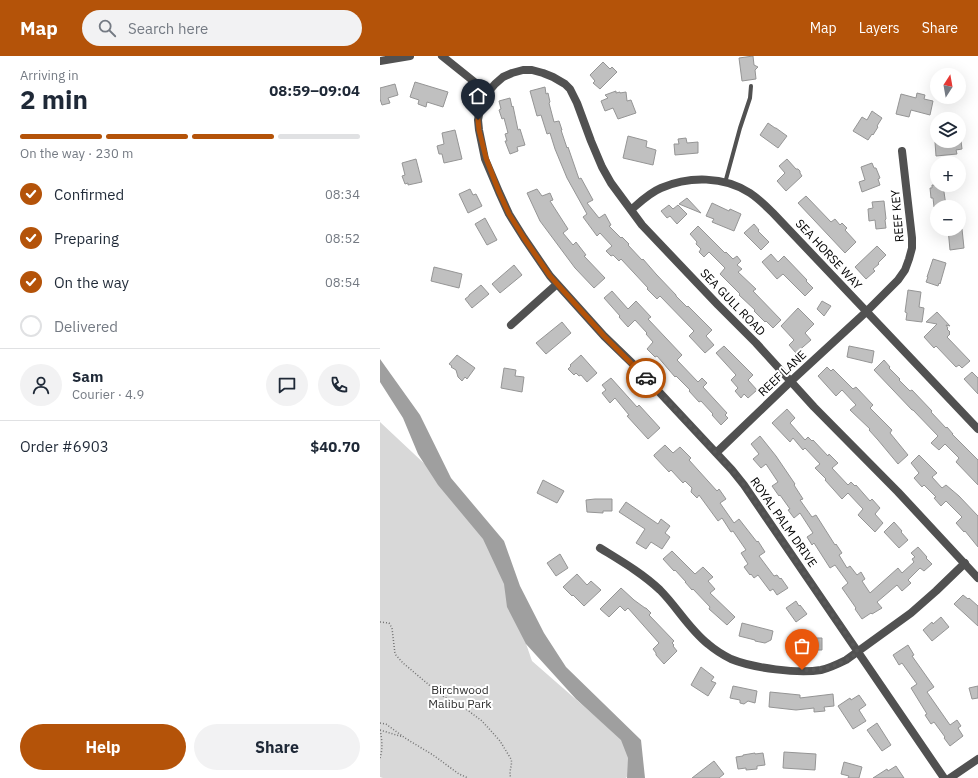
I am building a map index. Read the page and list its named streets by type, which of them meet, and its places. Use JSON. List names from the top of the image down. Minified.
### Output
{"streets":{"street":["REEF KEY","SEA HORSE WAY","SEA GULL ROAD","REEF LANE","ROYAL PALM DRIVE"]},"crossings":[["REEF KEY","SEA HORSE WAY"],["REEF KEY","REEF LANE"],["SEA HORSE WAY","SEA GULL ROAD"],["SEA HORSE WAY","REEF LANE"],["SEA GULL ROAD","REEF LANE"],["SEA GULL ROAD","ROYAL PALM DRIVE"],["REEF LANE","ROYAL PALM DRIVE"]],"parks":["Birchwood Malibu Park"],"north":"top","page":{"header":"Map","search":"Search here","nav":["Map","Layers","Share"],"heading":["2 min","Arriving in","08:59–09:04"],"panel":["Sam","Courier · 4.9","Order #6903","$40.70"],"map_buttons":["+","−"],"bar":"On the way · 230 m","list":[["Confirmed","08:34"],["Preparing","08:52"],["On the way","08:54"],"Delivered"],"buttons":["Help","Share"]}}
